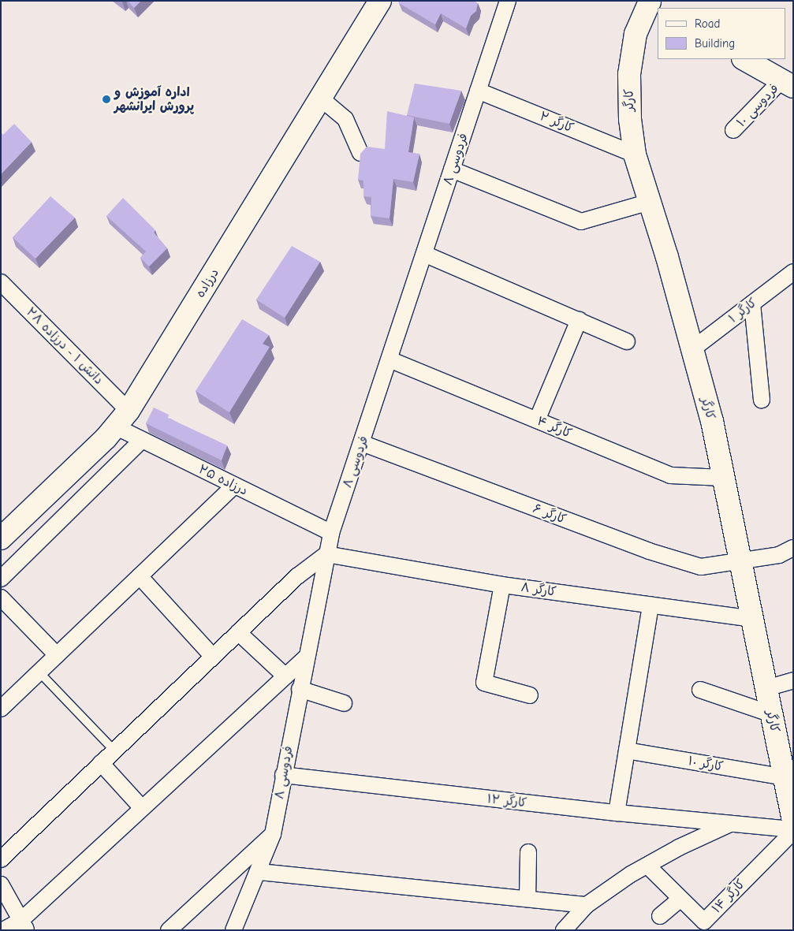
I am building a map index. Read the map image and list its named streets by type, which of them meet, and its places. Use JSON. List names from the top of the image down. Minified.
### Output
{"streets":{"street":["کارگر","فردوسی ۱۰","کارگر ۲","فردوسی ۸","درزاده","کارگر ۱","دانش ۱ - درزاده ۲۸","کارگر ۴","درزاده ۲۵","کارگر ۶","کارگر ۸","کارگر ۱۰","کارگر ۱۲","کارگر ۱۴"]},"crossings":[["کارگر","کارگر ۲"],["کارگر","کارگر ۱"],["کارگر","کارگر ۴"],["کارگر","کارگر ۶"],["کارگر","کارگر ۸"],["کارگر","کارگر ۱۰"],["کارگر ۲","فردوسی ۸"],["فردوسی ۸","کارگر ۴"],["فردوسی ۸","درزاده ۲۵"],["فردوسی ۸","کارگر ۶"],["فردوسی ۸","کارگر ۸"],["فردوسی ۸","کارگر ۱۲"],["درزاده","دانش ۱ - درزاده ۲۸"],["درزاده","درزاده ۲۵"],["دانش ۱ - درزاده ۲۸","درزاده ۲۵"],["کارگر ۱۲","کارگر ۱۴"]],"places":["اداره آموزش و پرورش ایرانشهر"],"legend":["Road","Building"]}
